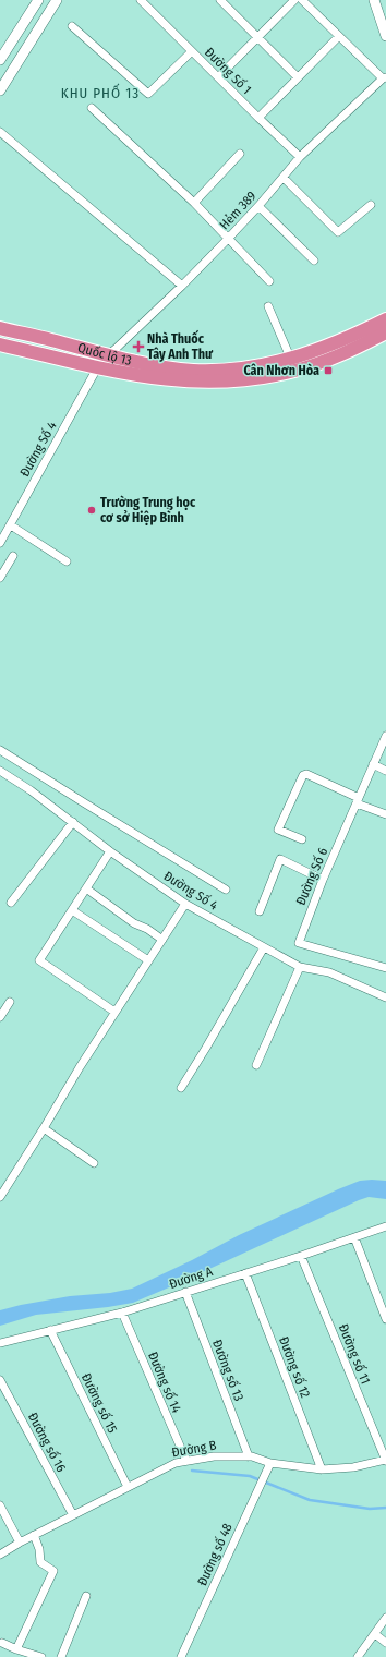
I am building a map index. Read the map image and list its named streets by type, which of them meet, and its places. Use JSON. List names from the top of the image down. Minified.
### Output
{"streets":{"highway":["Quốc lộ 13"],"street":["Đường Số 1","Hẻm 389","Đường Số 4","Đường Số 6","Đường A","Đường số 11","Đường số 12","Đường số 13","Đường số 14","Đường số 15","Đường số 16","Đường B","Đường số 48"]},"crossings":[["Đường Số 1","Hẻm 389"],["Hẻm 389","Quốc lộ 13"],["Quốc lộ 13","Đường Số 4"],["Đường A","Đường số 11"],["Đường A","Đường số 12"],["Đường A","Đường số 13"],["Đường A","Đường số 14"],["Đường A","Đường số 15"],["Đường số 11","Đường B"],["Đường số 12","Đường B"],["Đường số 13","Đường B"],["Đường số 14","Đường B"],["Đường số 15","Đường B"],["Đường số 16","Đường B"],["Đường B","Đường số 48"]],"districts":["KHU PHỐ 13"],"places":{"health":["Nhà Thuốc Tây Anh Thư"],"transit":["Cân Nhơn Hòa"],"other":["Trường Trung học cơ sở Hiệp Bình"]}}
